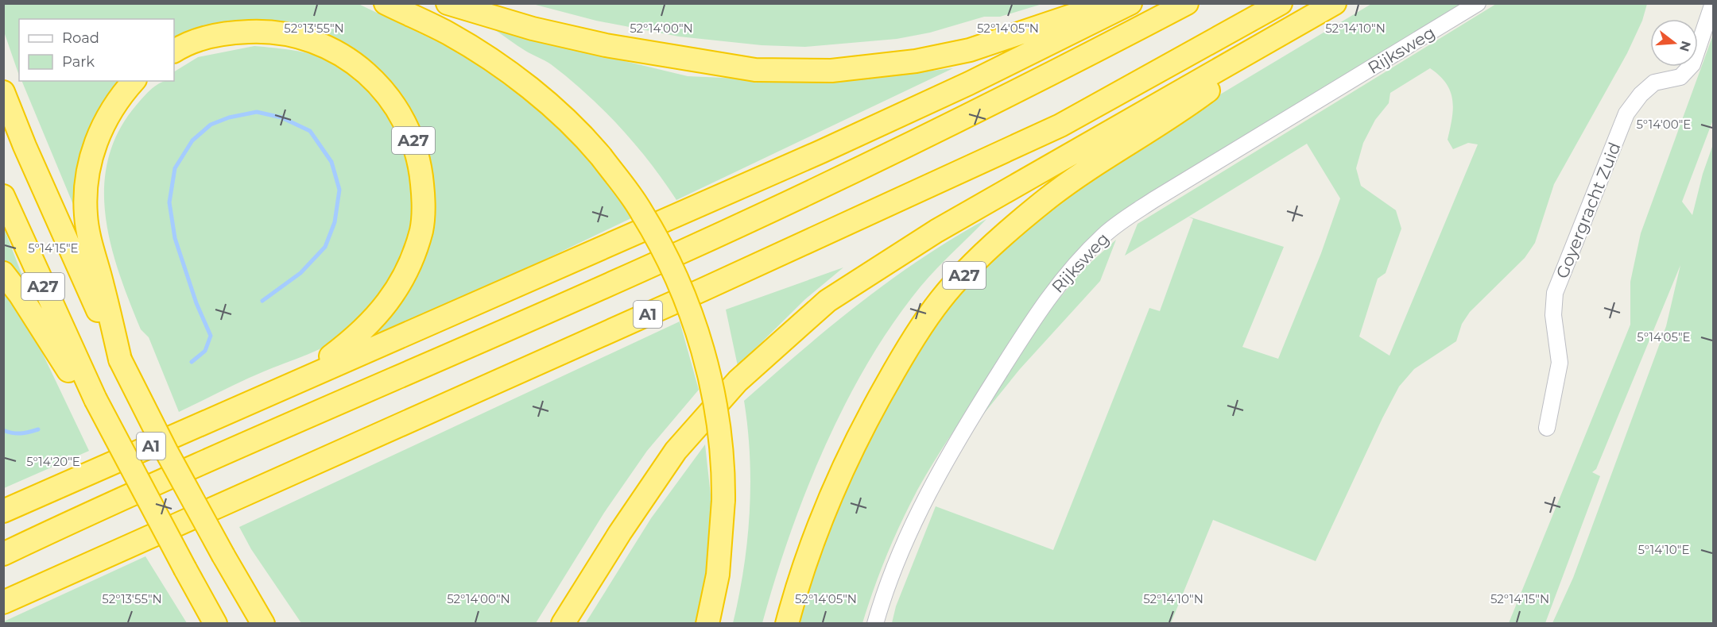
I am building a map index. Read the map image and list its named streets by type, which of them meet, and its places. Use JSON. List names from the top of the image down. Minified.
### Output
{"streets":{"highway":["A27","A1"],"street":["Rijksweg","Goyergracht Zuid"]},"crossings":[["A27","A1"]],"legend":["Road","Park"],"north":"right","coordinates":["52°13'55\"N","52°14'00\"N","52°14'05\"N","52°14'10\"N","5°14'00\"E","5°14'15\"E","5°14'05\"E","5°14'20\"E","5°14'10\"E","52°14'15\"N"]}
